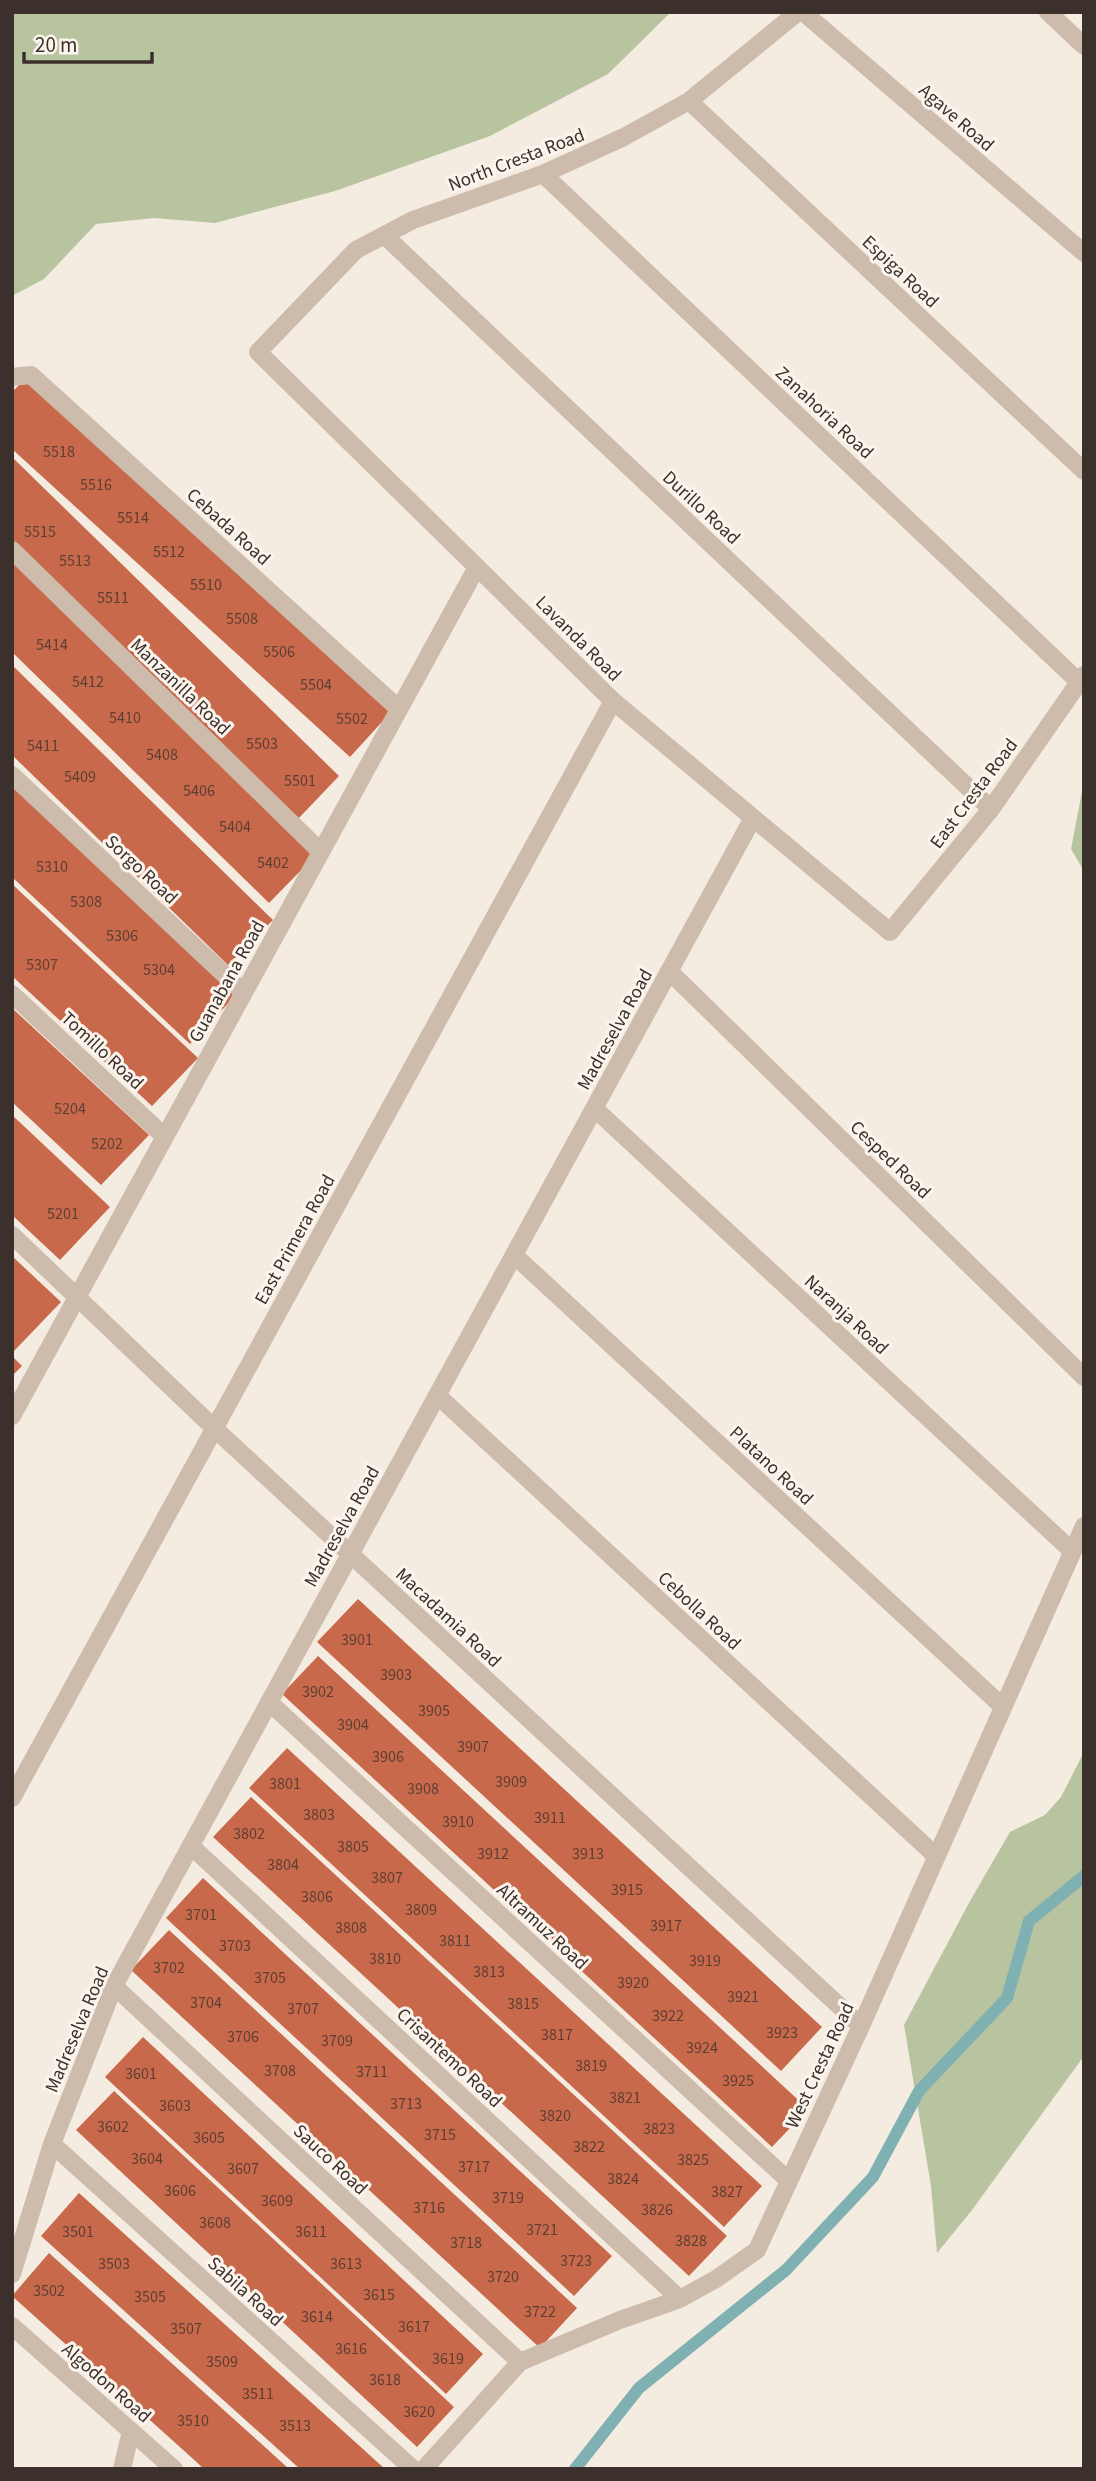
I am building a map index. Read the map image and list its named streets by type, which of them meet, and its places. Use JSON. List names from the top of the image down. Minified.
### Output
{"streets":{"street":["Agave Road","North Cresta Road","Espiga Road","Zanahoria Road","Durillo Road","Cebada Road","Lavanda Road","Manzanilla Road","East Cresta Road","Sorgo Road","Guanabana Road","Madreselva Road","Tomillo Road","Cesped Road","East Primera Road","Naranja Road","Platano Road","Cebolla Road","Macadamia Road","Altramuz Road","Crisantemo Road","West Cresta Road","Sauco Road","Sabila Road","Algodon Road"]},"crossings":[["Agave Road","North Cresta Road"],["North Cresta Road","Espiga Road"],["North Cresta Road","Zanahoria Road"],["North Cresta Road","Durillo Road"],["North Cresta Road","Lavanda Road"],["Zanahoria Road","East Cresta Road"],["Durillo Road","East Cresta Road"],["Cebada Road","Guanabana Road"],["Lavanda Road","East Cresta Road"],["Lavanda Road","Guanabana Road"],["Lavanda Road","Madreselva Road"],["Lavanda Road","East Primera Road"],["Manzanilla Road","Guanabana Road"],["Sorgo Road","Guanabana Road"],["Guanabana Road","Tomillo Road"],["Guanabana Road","Macadamia Road"],["Madreselva Road","Cesped Road"],["Madreselva Road","Naranja Road"],["Madreselva Road","Platano Road"],["Madreselva Road","Cebolla Road"],["Madreselva Road","Macadamia Road"],["Madreselva Road","Altramuz Road"],["Madreselva Road","Crisantemo Road"],["Madreselva Road","Sauco Road"],["Madreselva Road","Sabila Road"],["East Primera Road","Macadamia Road"],["Naranja Road","West Cresta Road"],["Platano Road","West Cresta Road"],["Cebolla Road","West Cresta Road"],["Macadamia Road","West Cresta Road"],["Altramuz Road","West Cresta Road"],["Crisantemo Road","West Cresta Road"],["West Cresta Road","Sauco Road"]],"house_numbers":["5518","5516","5514","5515","5512","5513","5510","5511","5508","5414","5506","5412","5504","5410","5502","5503","5411","5408","5409","5501","5406","5404","5402","5310","5308","5306","5307","5304","5204","5202","5201","3901","3903","3902","3905","3904","3907","3906","3909","3801","3908","3803","3911","3910","3802","3805","3912","3913","3804","3807","3915","3806","3809","3701","3917","3808","3811","3703","3810","3919","3702","3813","3705","3920","3921","3704","3815","3707","3922","3923","3817","3706","3709","3924","3819","3708","3711","3601","3925","3821","3713","3603","3820","3602","3823","3715","3605","3822","3604","3825","3717","3607","3824","3606","3827","3719","3609","3716","3826","3608","3721","3501","3611","3828","3718","3723","3503","3613","3720","3502","3615","3505","3722","3614","3617","3507","3616","3619","3509","3618","3511","3620","3510","3513"],"scale_bar":"20 m"}
